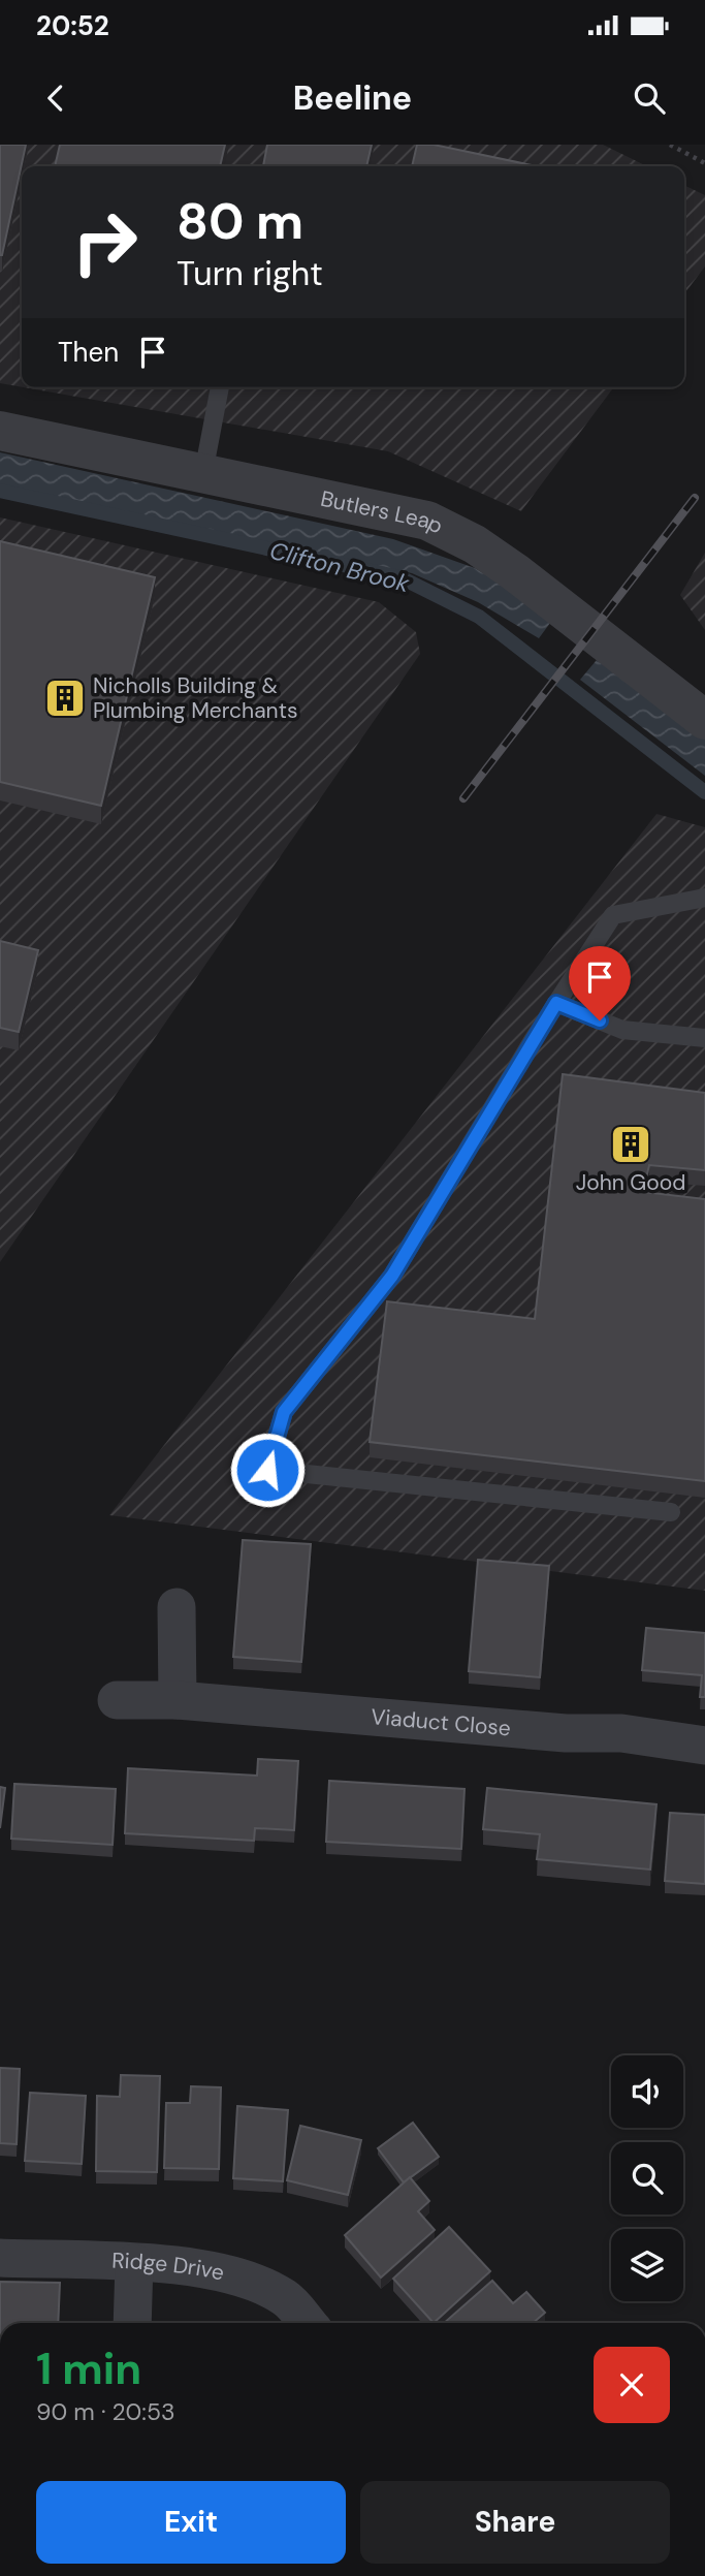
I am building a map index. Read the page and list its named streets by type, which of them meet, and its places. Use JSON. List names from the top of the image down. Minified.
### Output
{"streets":{"street":["Butlers Leap","Viaduct Close","Ridge Drive"]},"water":["Clifton Brook"],"places":{"building":["Nicholls Building & Plumbing Merchants","John Good"]},"page":{"status":"20:52","header":"Beeline","turn":["80 m","Turn right"],"then":"Then","heading":["1 min","90 m · 20:53"],"buttons":["Exit","Share"]}}
